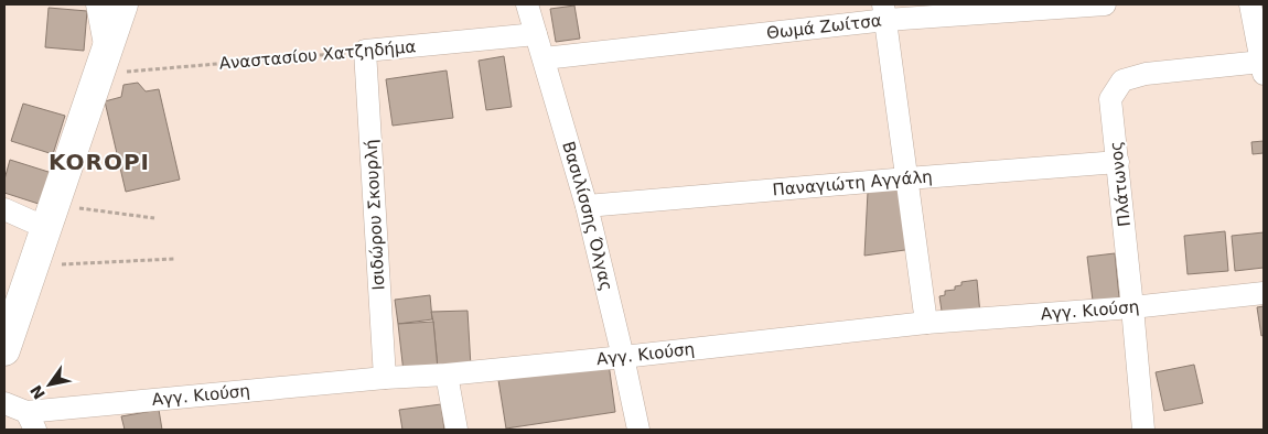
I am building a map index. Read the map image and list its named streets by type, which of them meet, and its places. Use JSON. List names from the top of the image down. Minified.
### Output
{"streets":{"street":["Θωμά Ζωίτσα","Αναστασίου Χατζηδήμα","Παναγιώτη Αγγάλη","Πλάτωνος","Ισιδώρου Σκουρλή","Βασιλίσσης Όλγας","Αγγ. Κιούση"]},"crossings":[["Θωμά Ζωίτσα","Βασιλίσσης Όλγας"],["Αναστασίου Χατζηδήμα","Ισιδώρου Σκουρλή"],["Αναστασίου Χατζηδήμα","Βασιλίσσης Όλγας"],["Παναγιώτη Αγγάλη","Πλάτωνος"],["Παναγιώτη Αγγάλη","Βασιλίσσης Όλγας"],["Πλάτωνος","Αγγ. Κιούση"],["Ισιδώρου Σκουρλή","Αγγ. Κιούση"],["Βασιλίσσης Όλγας","Αγγ. Κιούση"]],"districts":["KOROPI"],"north":"bottom left"}
